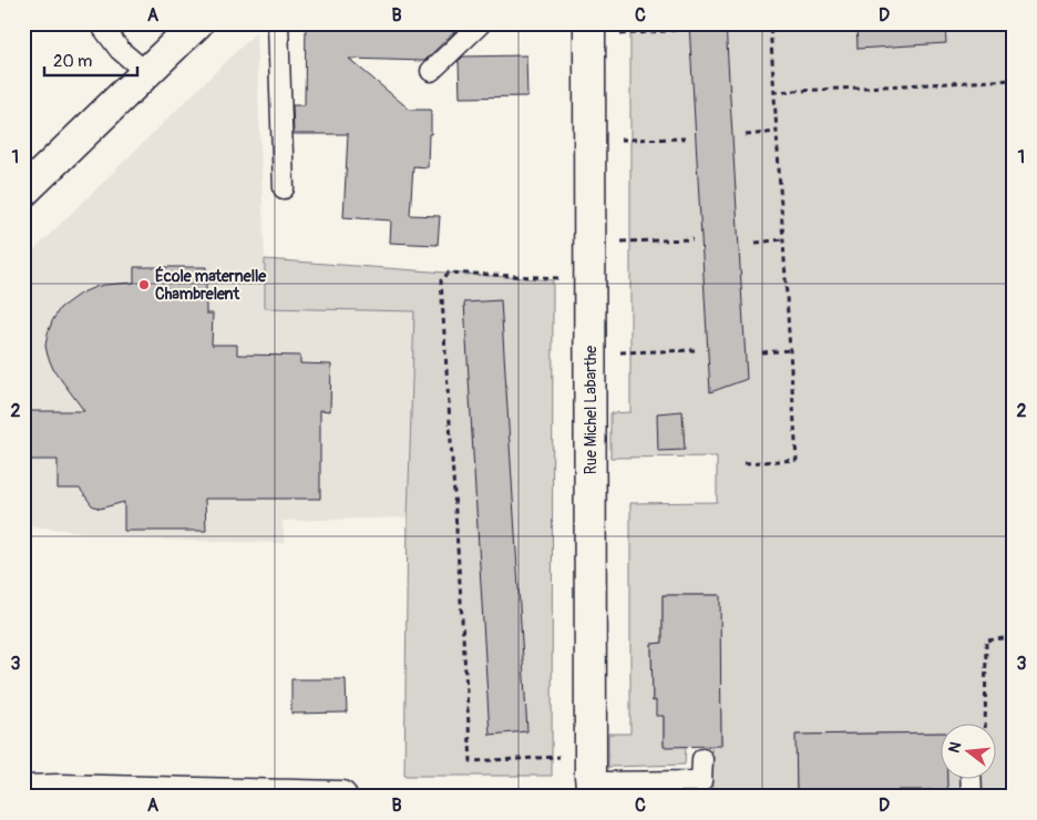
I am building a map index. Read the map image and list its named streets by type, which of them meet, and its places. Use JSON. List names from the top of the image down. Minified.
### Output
{"streets":{"street":["Rue Michel Labarthe"]},"places":["École maternelle Chambrelent"],"scale_bar":"20 m","north":"left","grid":{"columns":["A","B","C","D"],"rows":["1","2","3"]}}
